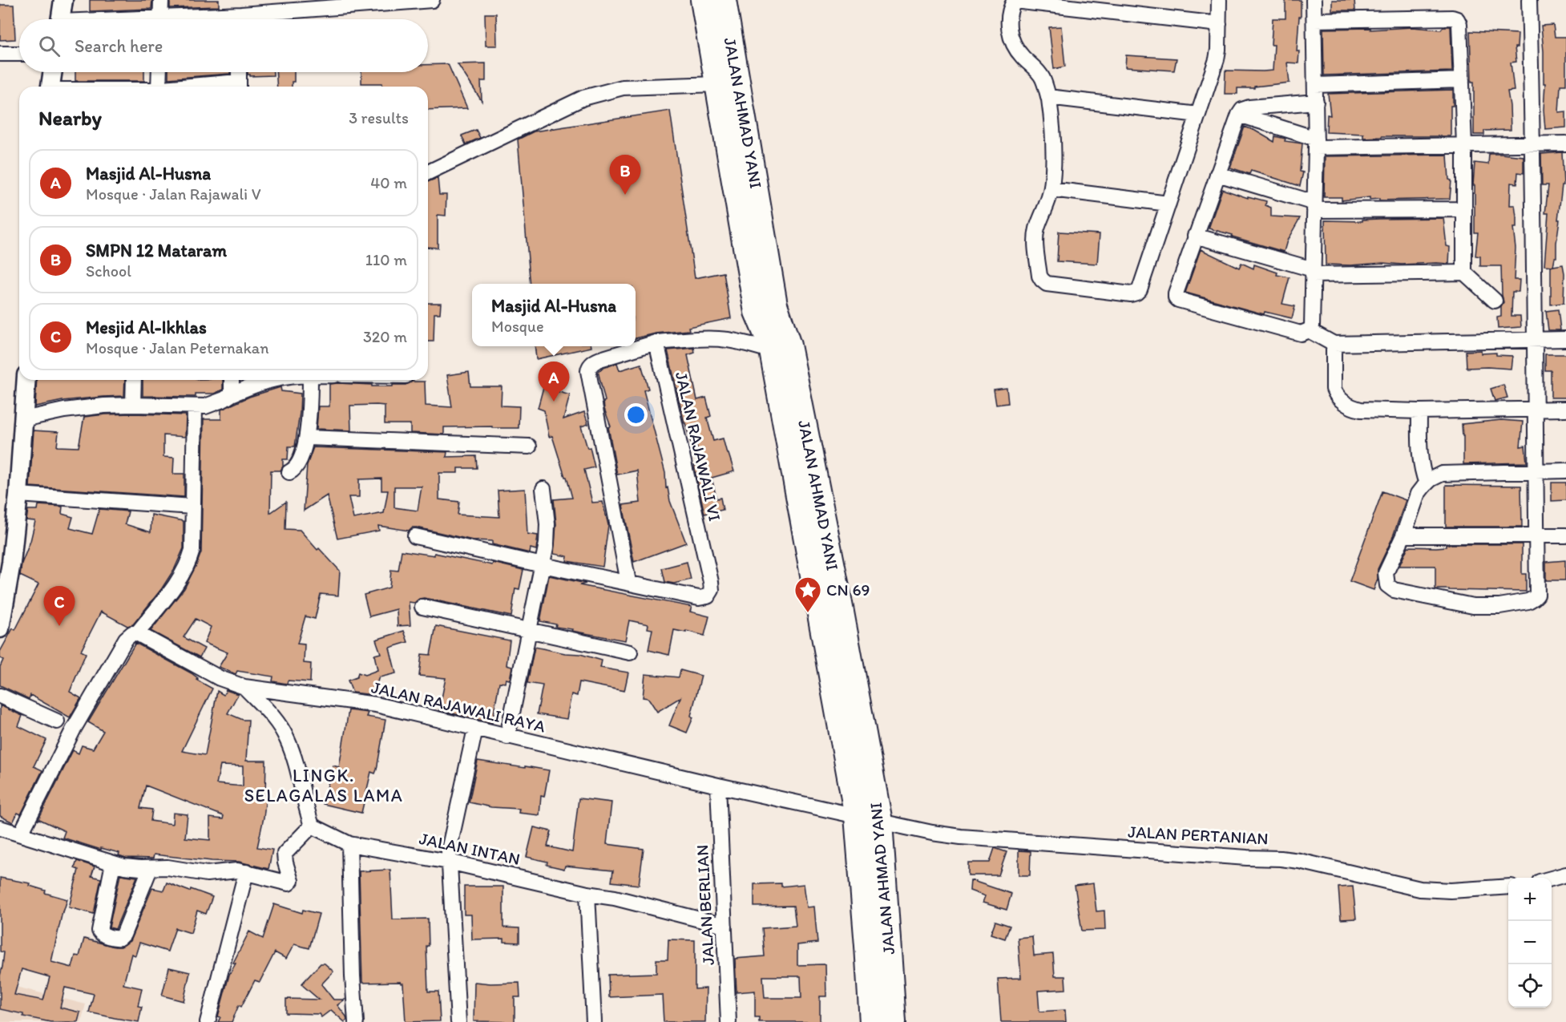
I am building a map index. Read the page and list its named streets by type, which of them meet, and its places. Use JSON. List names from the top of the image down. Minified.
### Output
{"streets":{"highway":["JALAN AHMAD YANI"],"street":["JALAN RAJAWALI VI","JALAN RAJAWALI RAYA","JALAN PERTANIAN","JALAN INTAN","JALAN BERLIAN"]},"crossings":[["JALAN AHMAD YANI","JALAN PERTANIAN"],["JALAN RAJAWALI RAYA","JALAN BERLIAN"],["JALAN INTAN","JALAN BERLIAN"]],"districts":["LINGK. SELAGALAS LAMA"],"places":{"place":["CN 69"]},"page":{"search":"Search here","heading":["Nearby","3 results"],"list":[{"mark":"A","name":"Masjid Al-Husna","note":"Mosque · Jalan Rajawali V","value":"40 m"},{"mark":"B","name":"SMPN 12 Mataram","note":"School","value":"110 m"},{"mark":"C","name":"Mesjid Al-Ikhlas","note":"Mosque · Jalan Peternakan","value":"320 m"}],"pins":["B","A","C"],"popup":["Masjid Al-Husna","Mosque"],"map_buttons":["+","−"]}}
